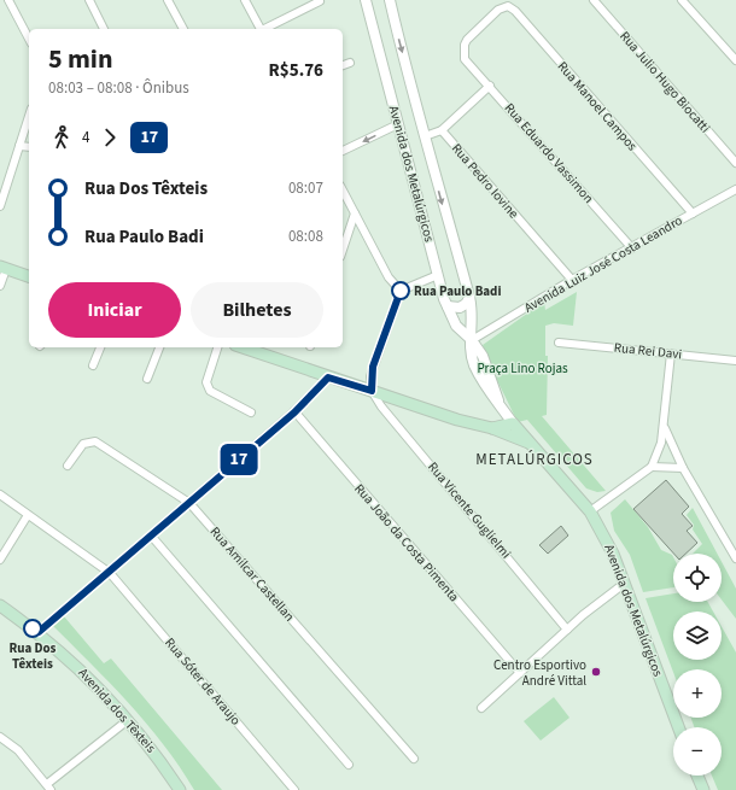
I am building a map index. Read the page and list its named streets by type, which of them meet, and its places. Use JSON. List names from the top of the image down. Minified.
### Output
{"streets":{"main road":["Avenida dos Metalúrgicos","Avenida dos Têxteis"],"street":["Rua Julio Hugo Biocatti","Rua Manoel Campos","Rua Eduardo Vassimon","Rua Pedro Iovine","Avenida Luiz José Costa Leandro","Rua Rei Davi","Rua Vicente Guglielmi","Rua João da Costa Pimenta","Rua Amilcar Castellan","Rua Sóter de Araujo"]},"crossings":[["Rua Manoel Campos","Rua Eduardo Vassimon"],["Rua Manoel Campos","Avenida Luiz José Costa Leandro"],["Rua Eduardo Vassimon","Avenida Luiz José Costa Leandro"],["Avenida dos Metalúrgicos","Avenida Luiz José Costa Leandro"],["Rua Pedro Iovine","Avenida Luiz José Costa Leandro"]],"districts":["METALÚRGICOS"],"parks":["Praça Lino Rojas"],"places":["Rua Paulo Badi","Rua Dos Têxteis","Centro Esportivo André Vittal"],"lines":["bus line 17"],"page":{"on_map":"17","heading":["5 min","08:03 – 08:08 · Ônibus","R$5.76"],"legs":["4","17"],"list":[{"name":"Rua Dos Têxteis","value":"08:07"},{"name":"Rua Paulo Badi","value":"08:08"}],"buttons":["Iniciar","Bilhetes"],"map_buttons":["+","−"]}}
